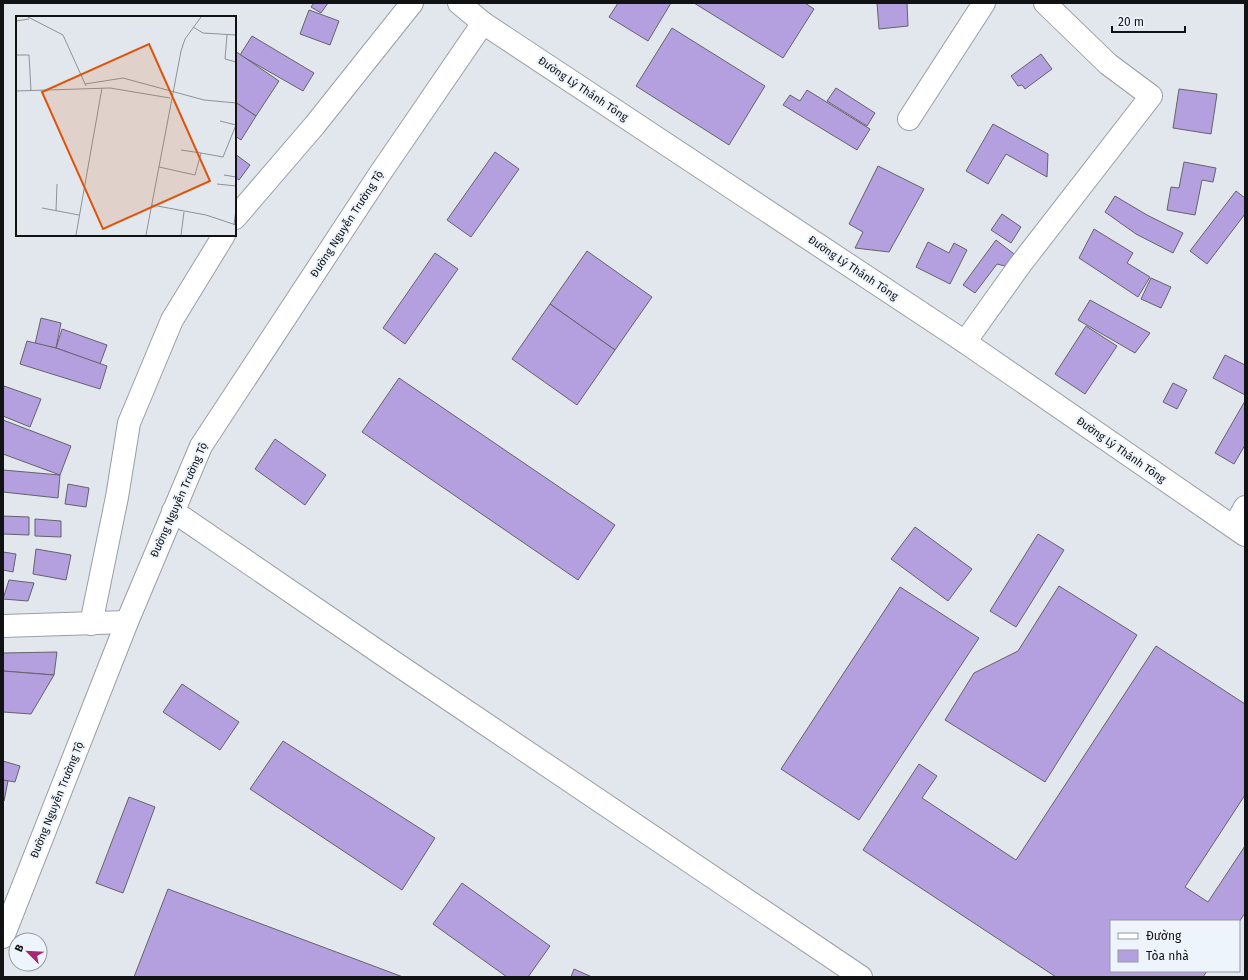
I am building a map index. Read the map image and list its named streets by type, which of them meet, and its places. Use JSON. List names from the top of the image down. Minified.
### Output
{"streets":{"street":["Đường Lý Thánh Tông","Đường Nguyễn Trường Tộ"]},"crossings":[["Đường Lý Thánh Tông","Đường Nguyễn Trường Tộ"]],"legend":["Đường","Tòa nhà"],"scale_bar":"20 m","north":"top left"}
